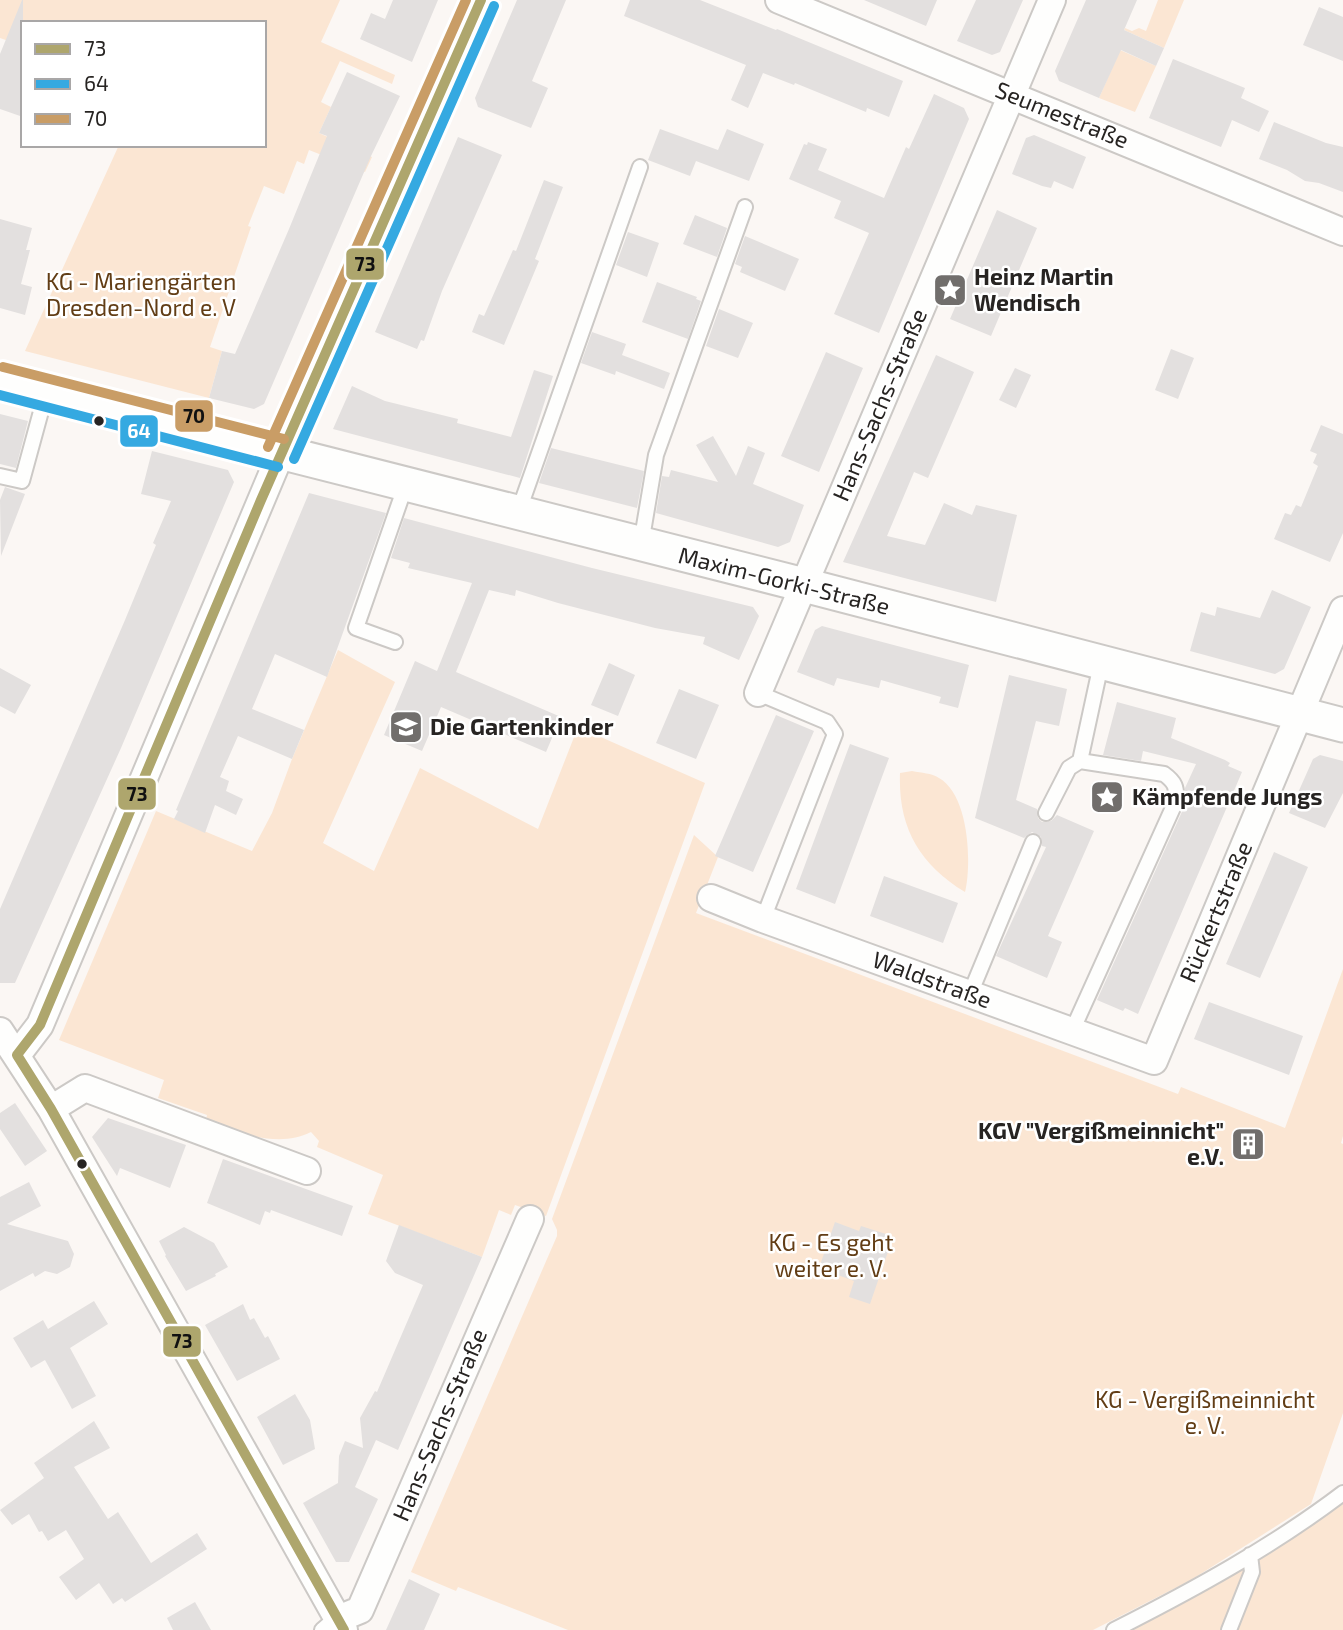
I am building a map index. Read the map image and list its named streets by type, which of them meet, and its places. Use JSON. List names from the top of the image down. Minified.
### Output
{"streets":{"street":["Seumestraße","Hans-Sachs-Straße","Maxim-Gorki-Straße","Rückertstraße","Waldstraße"]},"crossings":[["Seumestraße","Hans-Sachs-Straße"],["Hans-Sachs-Straße","Maxim-Gorki-Straße"],["Maxim-Gorki-Straße","Rückertstraße"],["Rückertstraße","Waldstraße"]],"parks":["KG - Mariengärten Dresden-Nord e. V","KG - Es geht weiter e. V.","KG - Vergißmeinnicht e. V."],"places":{"place":["Heinz Martin Wendisch","Kämpfende Jungs"],"school or university":["Die Gartenkinder"],"building":["KGV \"Vergißmeinnicht\" e.V."]},"lines":["transit line 73","transit line 70","transit line 64"],"legend":["73","64","70"]}
